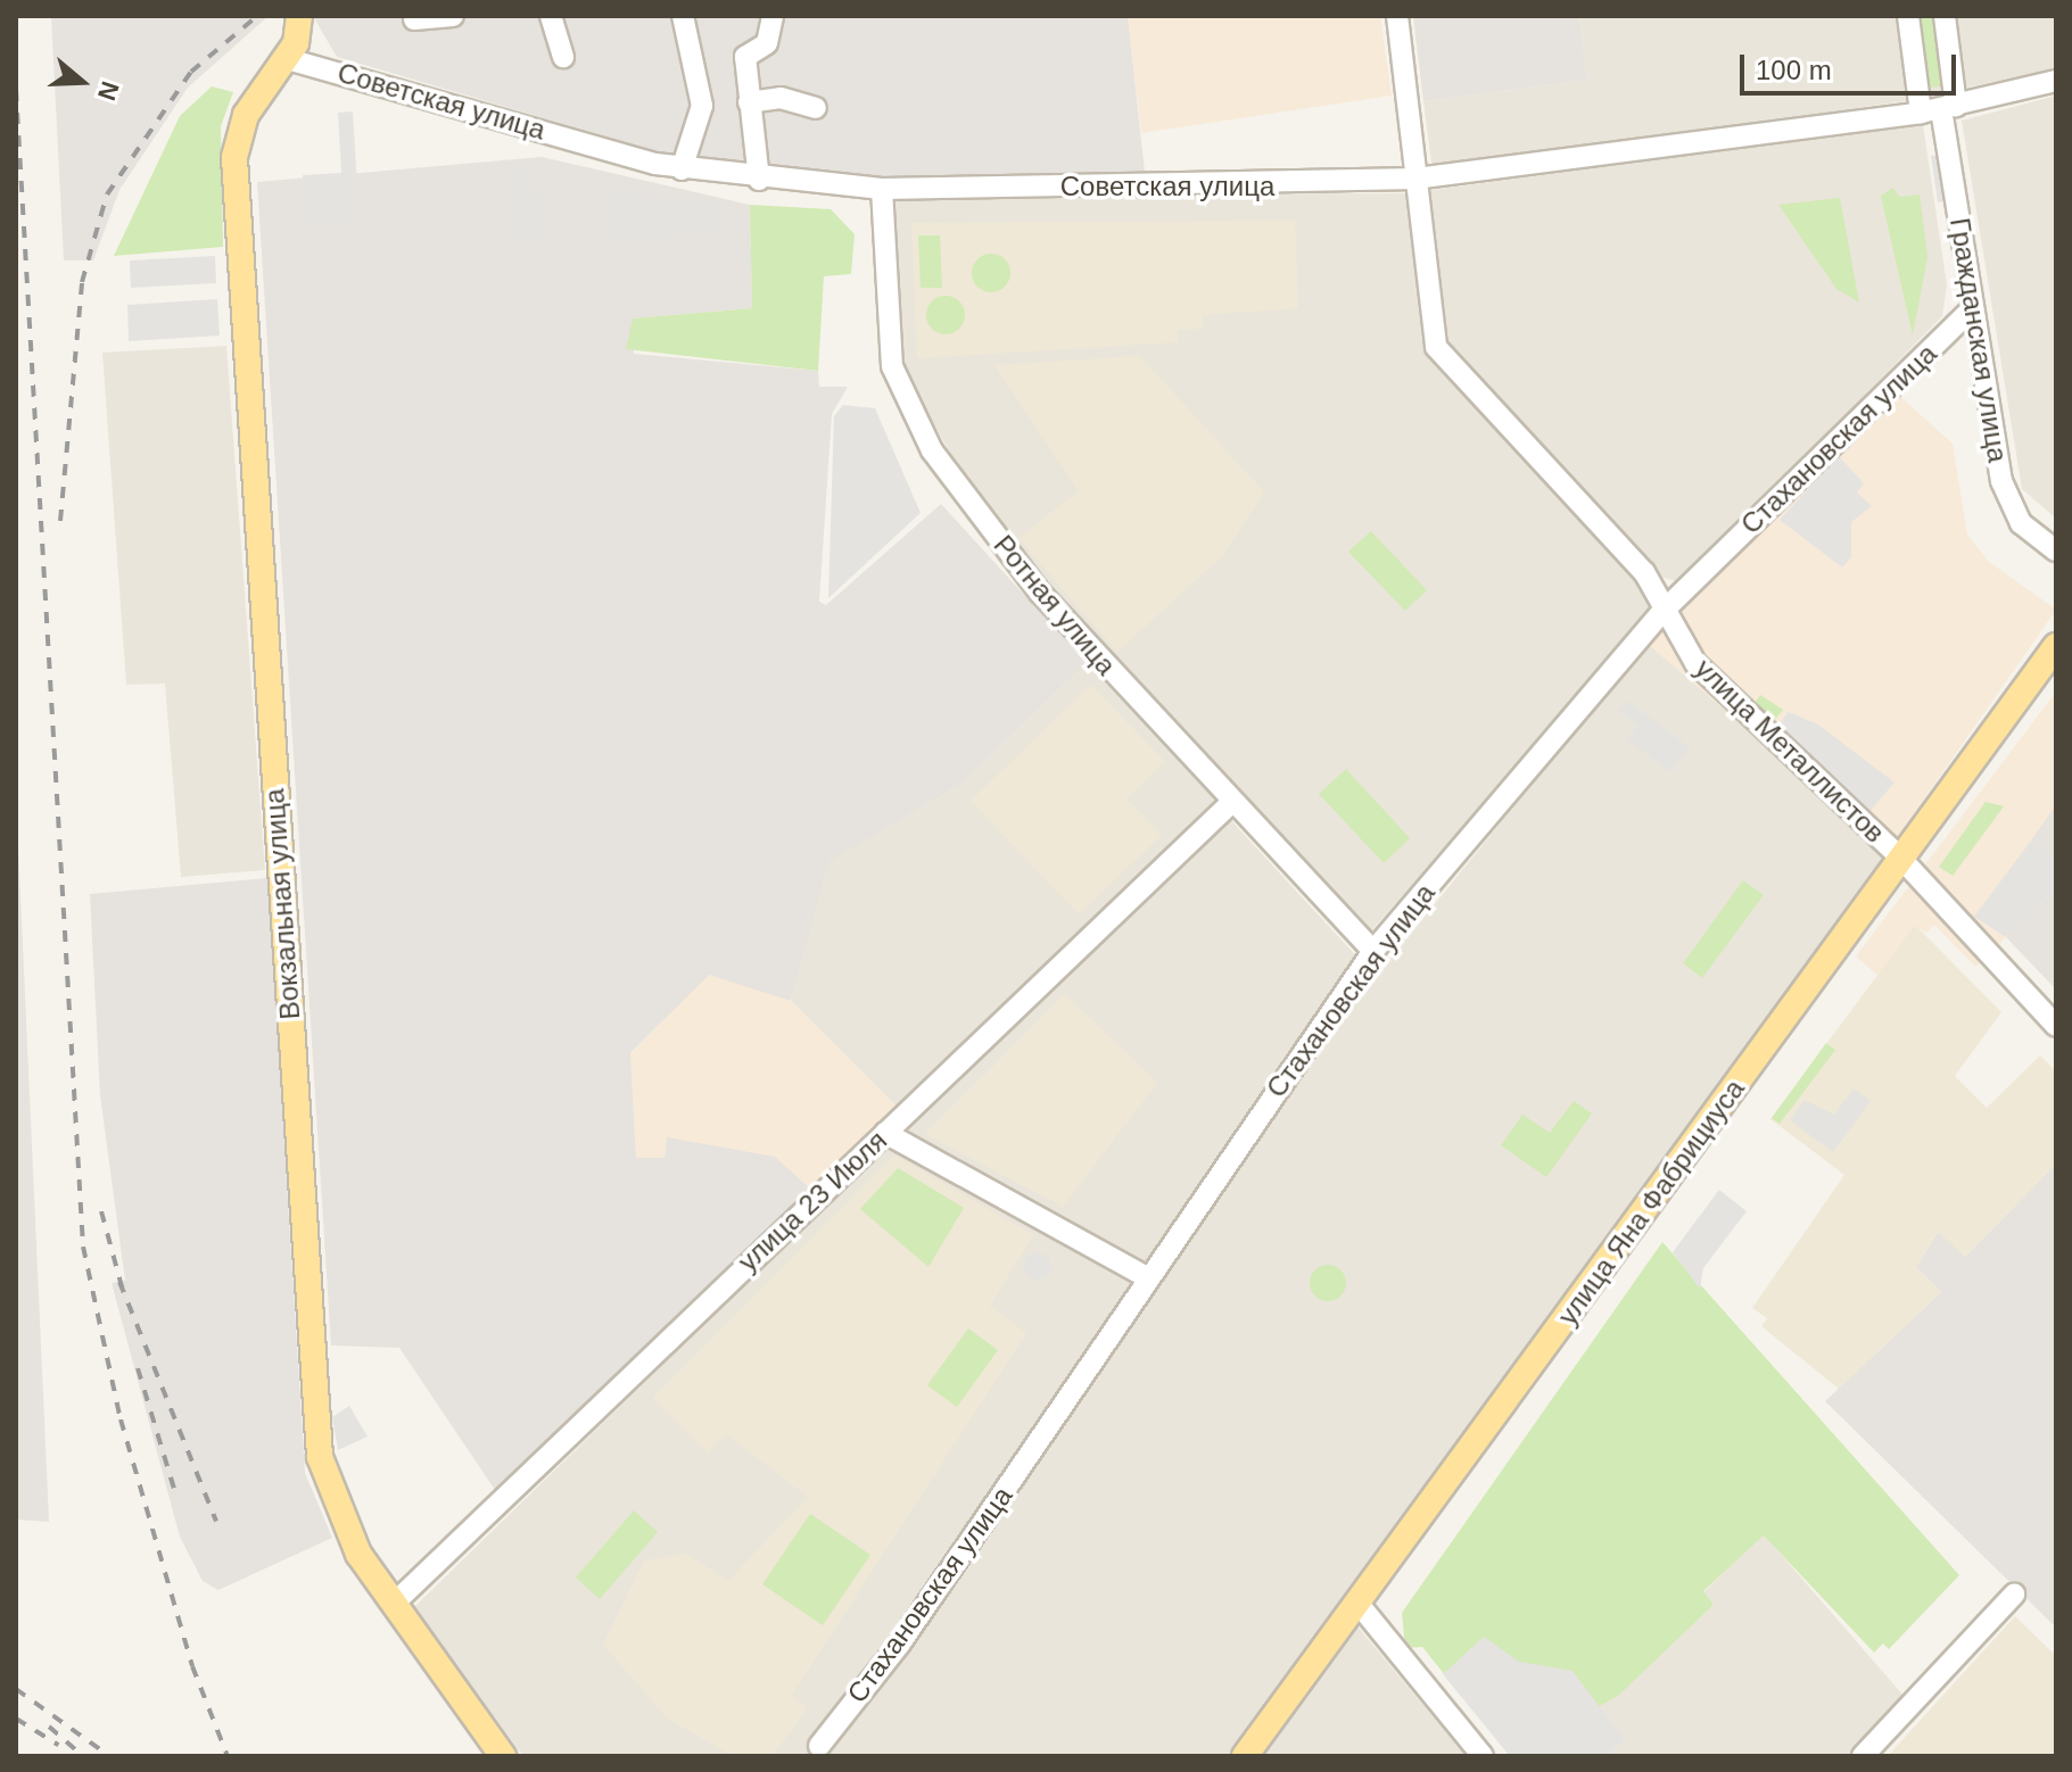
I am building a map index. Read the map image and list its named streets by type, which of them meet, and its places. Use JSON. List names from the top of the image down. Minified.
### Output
{"streets":{"main road":["Вокзальная улица","улица Яна Фабрициуса"],"street":["Советская улица","Гражданская улица","Стахановская улица","Ротная улица","улица Металлистов","улица 23 Июля"]},"crossings":[["Советская улица","Гражданская улица"],["Советская улица","Ротная улица"],["Советская улица","улица Металлистов"],["Советская улица","Вокзальная улица"],["Гражданская улица","Стахановская улица"],["Стахановская улица","Ротная улица"],["Стахановская улица","улица Металлистов"],["Ротная улица","улица 23 Июля"],["улица Металлистов","улица Яна Фабрициуса"],["Вокзальная улица","улица 23 Июля"]],"scale_bar":"100 m","north":"right"}
